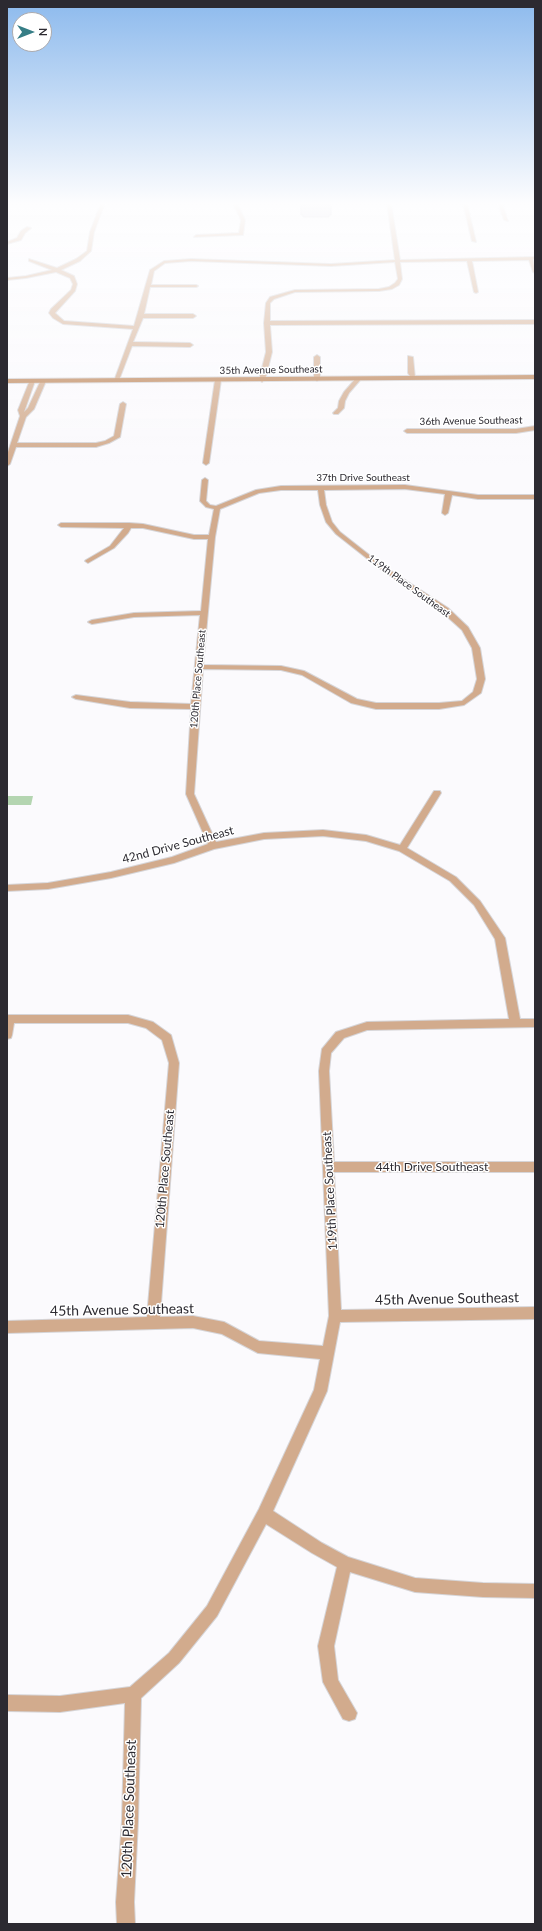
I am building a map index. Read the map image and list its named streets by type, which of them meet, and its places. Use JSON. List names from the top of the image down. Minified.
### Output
{"streets":{"street":["35th Avenue Southeast","36th Avenue Southeast","37th Drive Southeast","119th Place Southeast","120th Place Southeast","42nd Drive Southeast","44th Drive Southeast","45th Avenue Southeast"]},"crossings":[["37th Drive Southeast","119th Place Southeast"],["37th Drive Southeast","120th Place Southeast"],["119th Place Southeast","120th Place Southeast"],["119th Place Southeast","42nd Drive Southeast"],["119th Place Southeast","44th Drive Southeast"],["119th Place Southeast","45th Avenue Southeast"],["120th Place Southeast","42nd Drive Southeast"],["120th Place Southeast","45th Avenue Southeast"]],"north":"right"}
